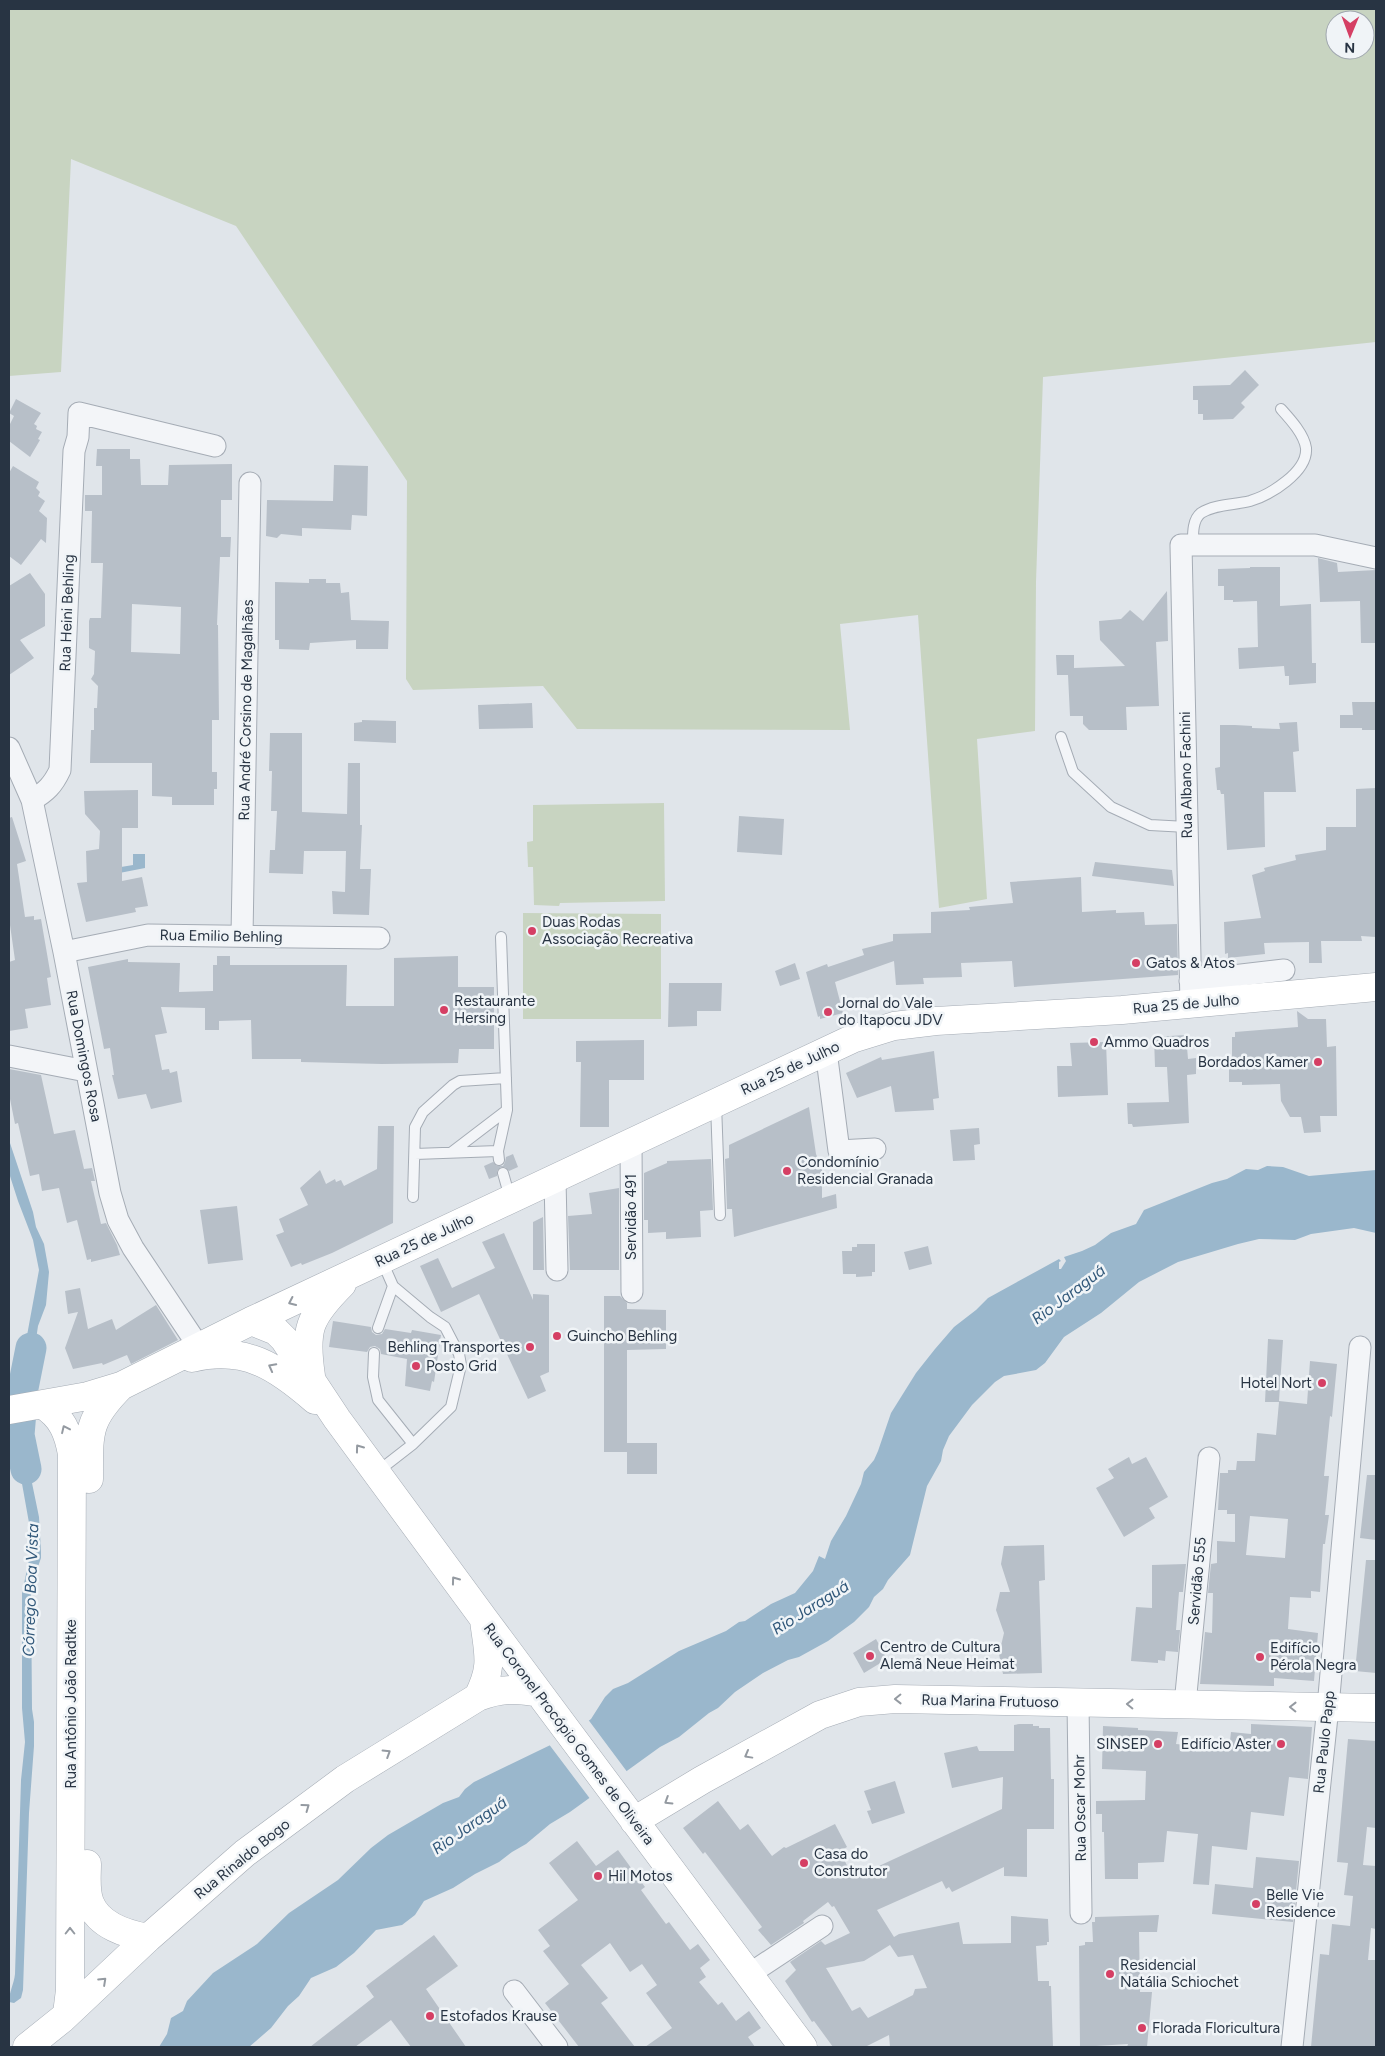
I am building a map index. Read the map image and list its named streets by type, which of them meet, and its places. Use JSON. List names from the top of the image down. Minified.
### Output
{"streets":{"main road":["Rua 25 de Julho","Rua Marina Frutuoso","Rua Antônio João Radtke","Rua Coronel Procópio Gomes de Oliveira","Rua Rinaldo Bogo"],"street":["Rua Heini Behling","Rua André Corsino de Magalhães","Rua Albano Fachini","Rua Emilio Behling","Rua Domingos Rosa","Servidão 491","Servidão 555","Rua Paulo Papp","Rua Oscar Mohr"]},"crossings":[["Rua Heini Behling","Rua Domingos Rosa"],["Rua André Corsino de Magalhães","Rua Emilio Behling"],["Rua Albano Fachini","Rua 25 de Julho"],["Rua Emilio Behling","Rua Domingos Rosa"],["Rua 25 de Julho","Rua Domingos Rosa"],["Rua 25 de Julho","Servidão 491"],["Rua 25 de Julho","Rua Coronel Procópio Gomes de Oliveira"],["Servidão 555","Rua Marina Frutuoso"],["Rua Marina Frutuoso","Rua Coronel Procópio Gomes de Oliveira"],["Rua Marina Frutuoso","Rua Paulo Papp"],["Rua Marina Frutuoso","Rua Oscar Mohr"],["Rua Antônio João Radtke","Rua Rinaldo Bogo"],["Rua Coronel Procópio Gomes de Oliveira","Rua Rinaldo Bogo"]],"one_way":["Rua Marina Frutuoso","Rua Rinaldo Bogo"],"water":["Rio Jaraguá","Córrego Boa Vista"],"places":["Duas Rodas Associação Recreativa","Gatos & Atos","Restaurante Hersing","Jornal do Vale do Itapocu JDV","Ammo Quadros","Bordados Kamer","Condomínio Residencial Granada","Guincho Behling","Behling Transportes","Posto Grid","Hotel Nort","Centro de Cultura Alemã Neue Heimat","Edifício Pérola Negra","SINSEP","Edifício Aster","Casa do Construtor","Hil Motos","Belle Vie Residence","Residencial Natália Schiochet","Estofados Krause","Florada Floricultura"],"north":"bottom"}
